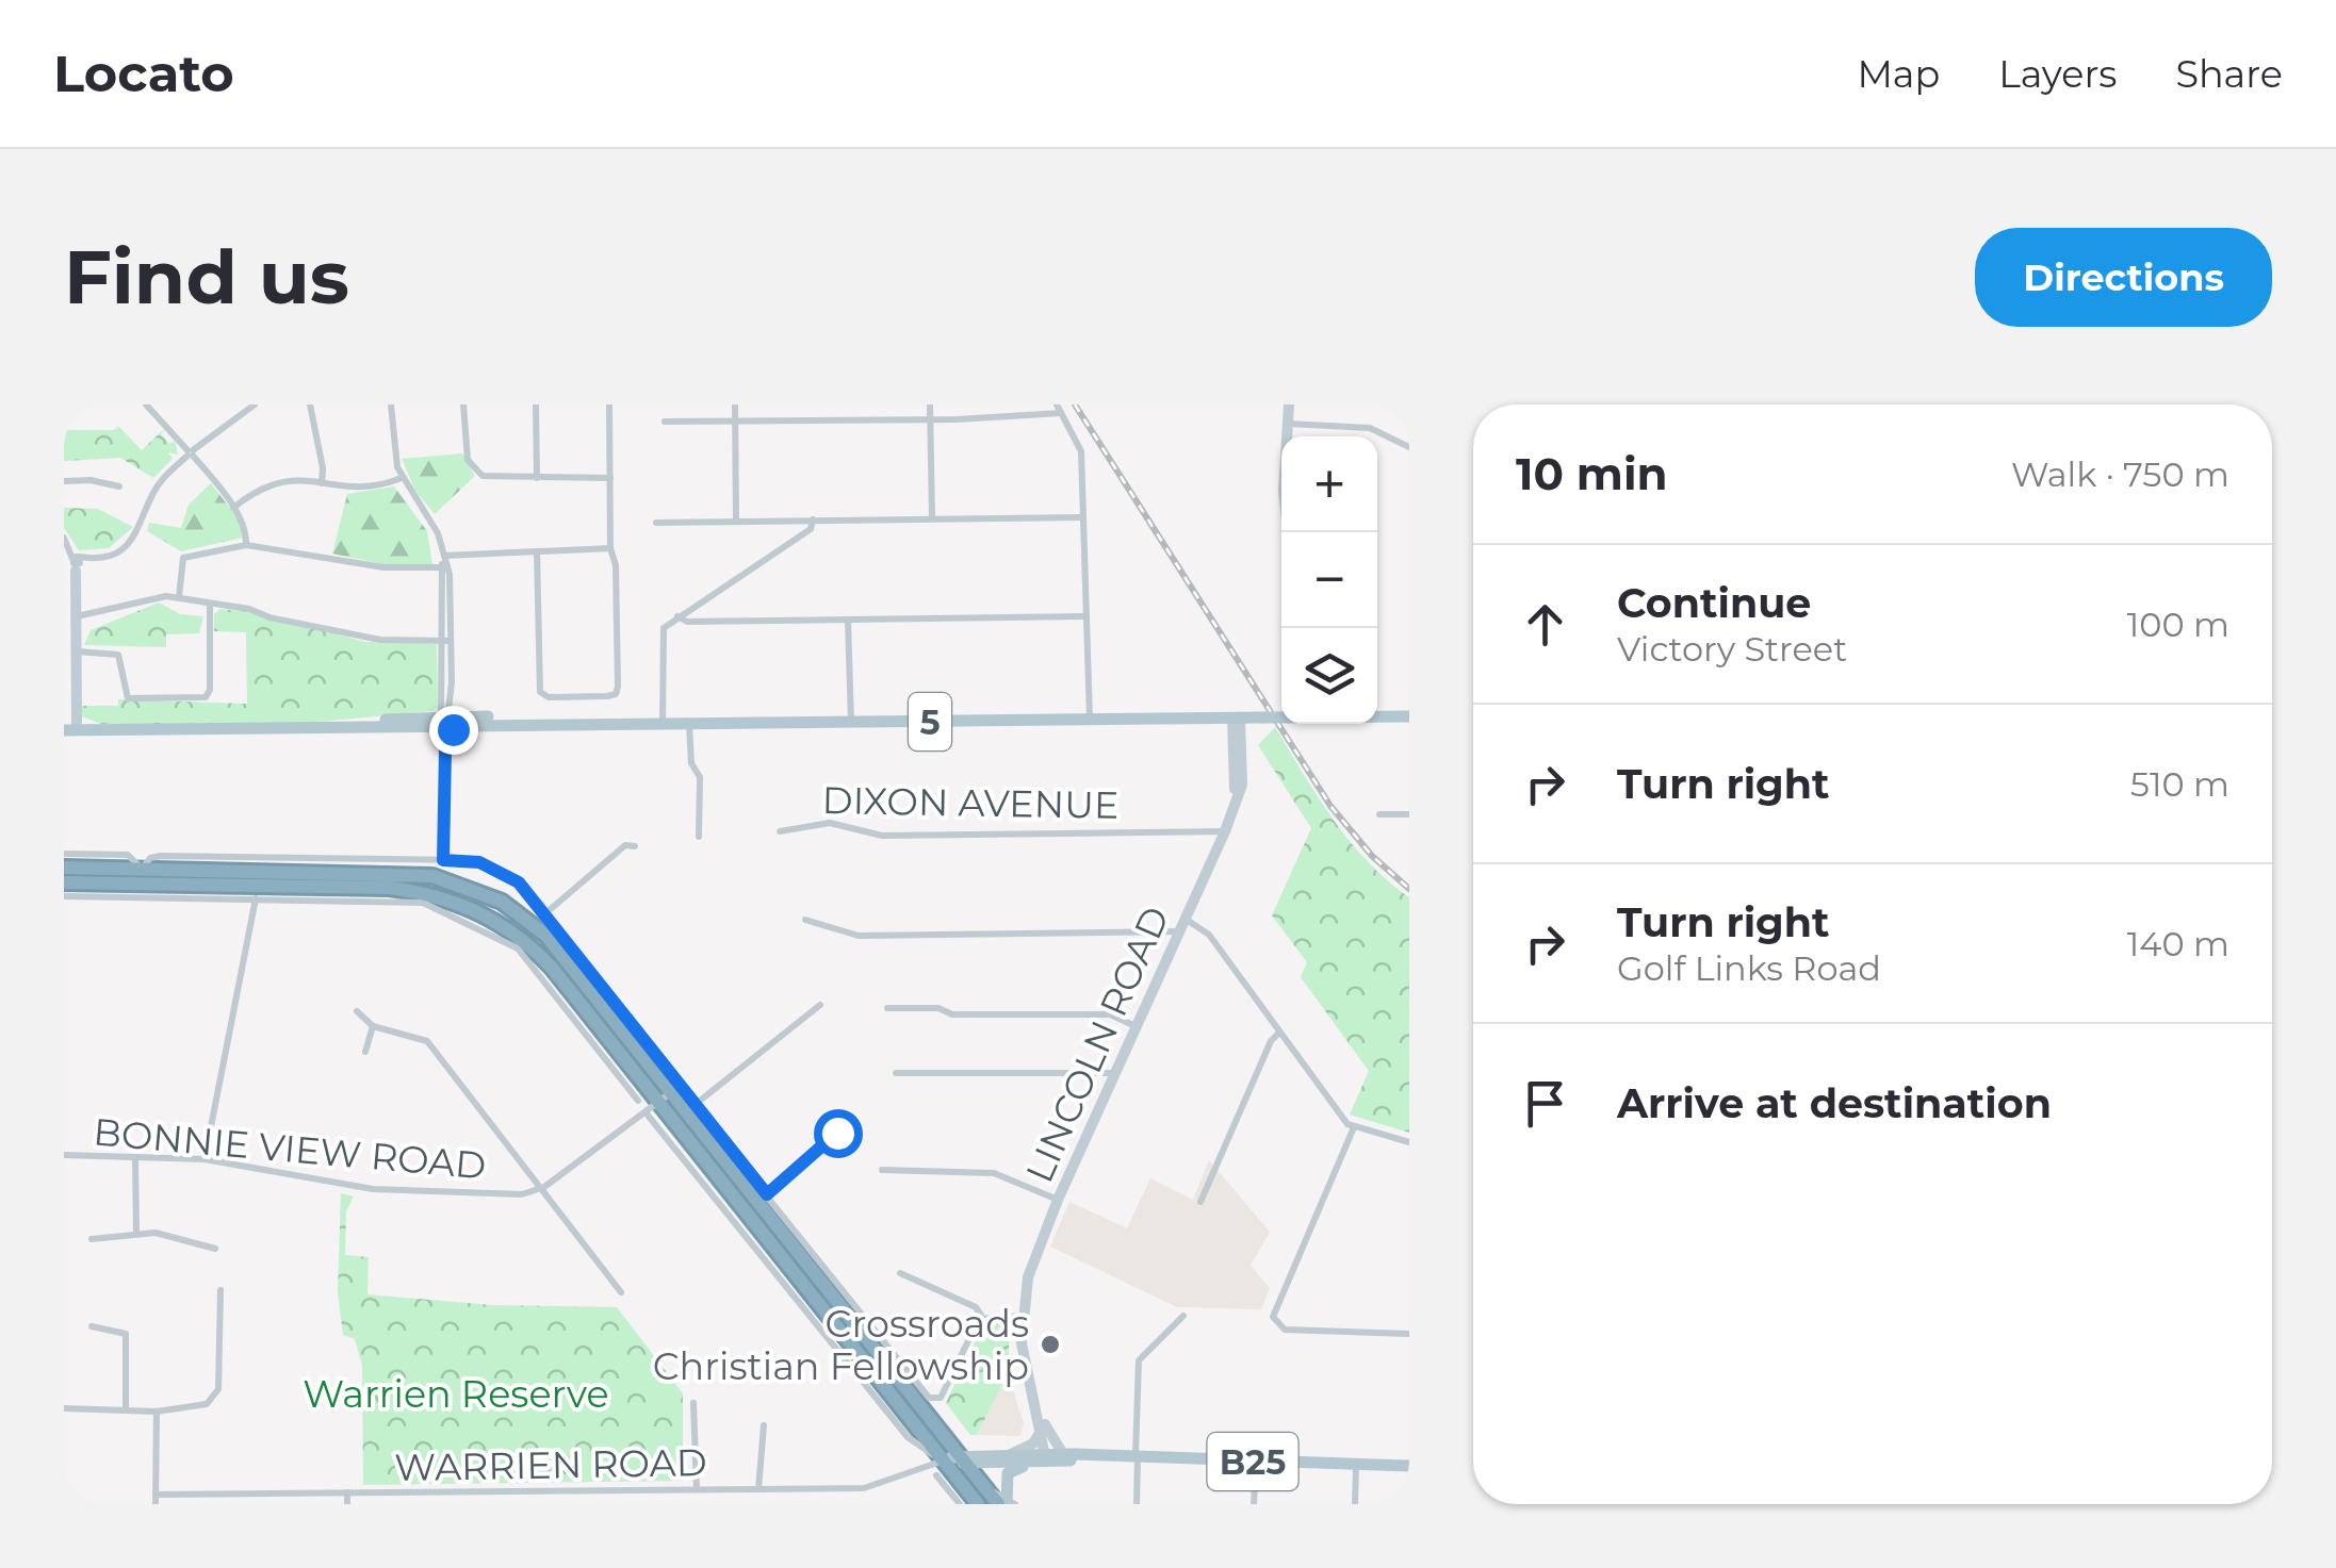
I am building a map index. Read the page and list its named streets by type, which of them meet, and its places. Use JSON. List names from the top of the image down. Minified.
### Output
{"streets":{"main road":["5","LINCOLN ROAD","B25"],"street":["DIXON AVENUE","BONNIE VIEW ROAD","WARRIEN ROAD"]},"crossings":[["5","LINCOLN ROAD"],["DIXON AVENUE","LINCOLN ROAD"],["LINCOLN ROAD","B25"]],"parks":["Warrien Reserve"],"places":["Crossroads Christian Fellowship"],"page":{"header":"Locato","nav":["Map","Layers","Share"],"buttons":"Directions","title":"Find us","heading":["10 min","Walk · 750 m"],"map_buttons":["+","−"],"list":[["Continue","Victory Street","100 m"],["Turn right","510 m"],["Turn right","Golf Links Road","140 m"],"Arrive at destination"]}}
